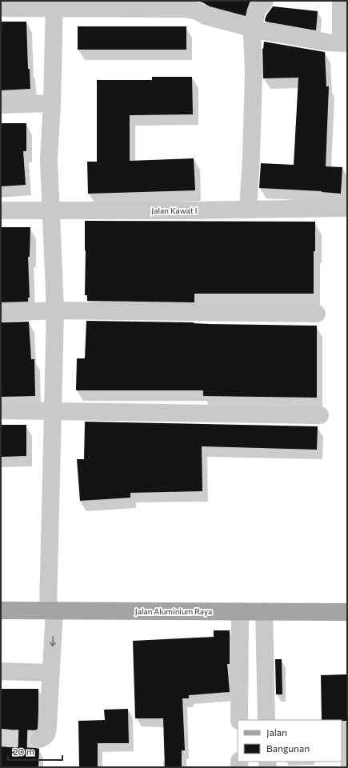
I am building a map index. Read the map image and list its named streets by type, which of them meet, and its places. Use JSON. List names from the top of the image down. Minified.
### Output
{"streets":{"main road":["Jalan Aluminium Raya"],"street":["Jalan Kawat I"]},"legend":["Jalan","Bangunan"],"scale_bar":"20 m"}
